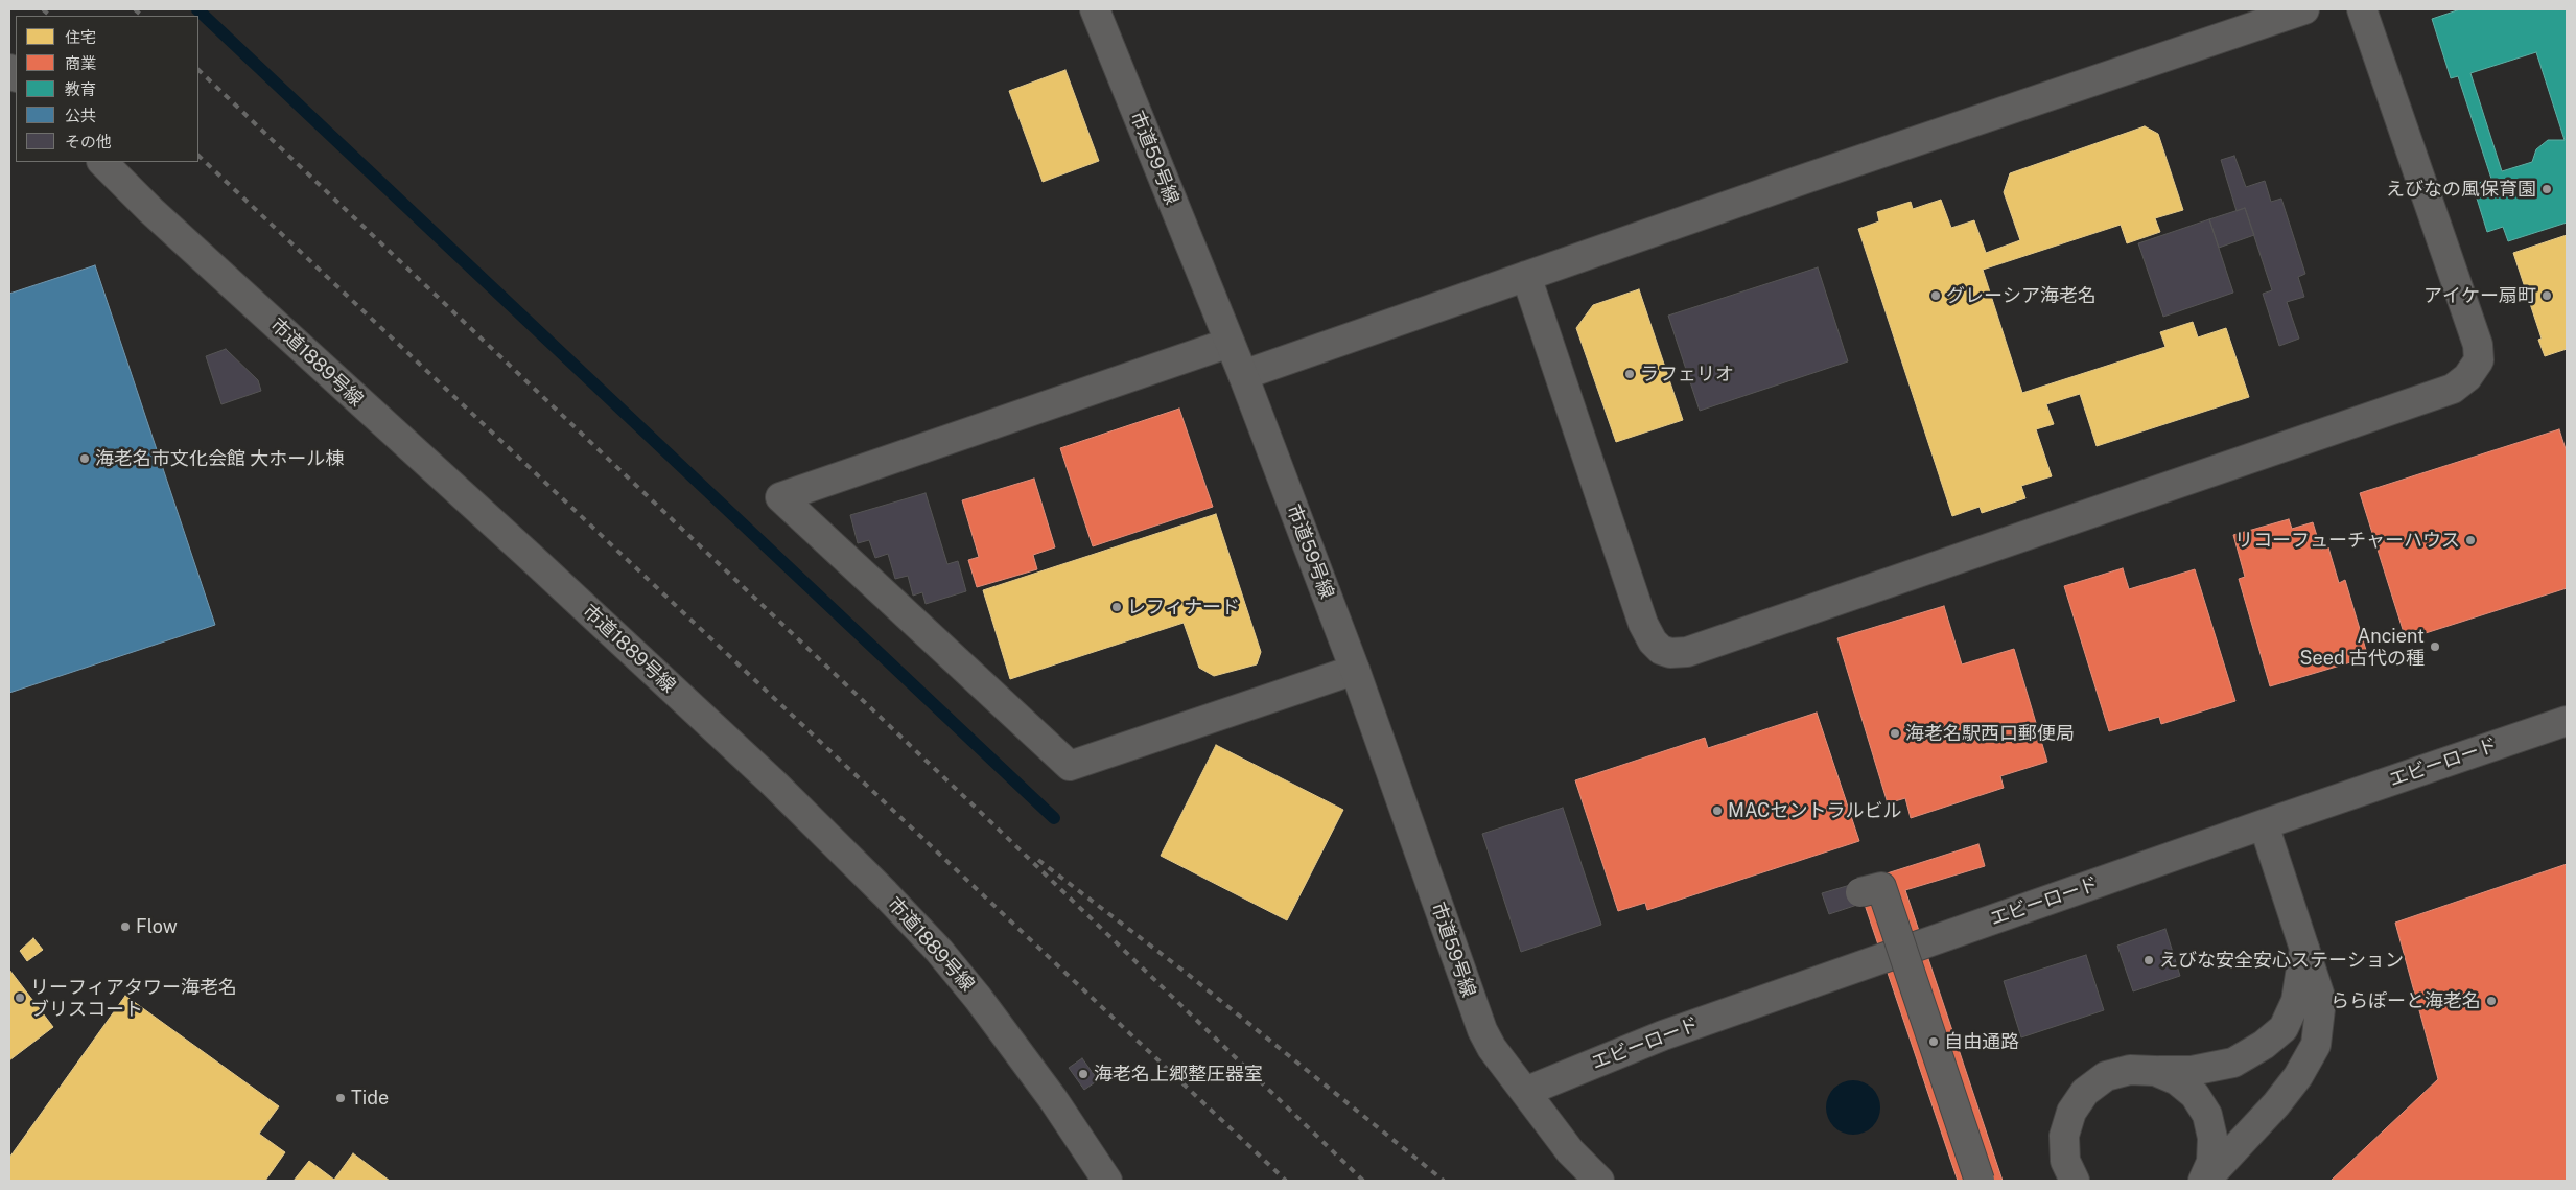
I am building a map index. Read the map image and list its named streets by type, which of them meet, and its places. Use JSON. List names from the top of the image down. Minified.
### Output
{"streets":{"street":["市道59号線","市道1889号線","エビーロード"]},"crossings":[["市道59号線","エビーロード"]],"places":["えびなの風保育園","グレーシア海老名","アイケー扇町","ラフェリオ","海老名市文化会館 大ホール棟","リコーフューチャーハウス","レフィナード","Ancient Seed 古代の種","海老名駅西口郵便局","MACセントラルビル","Flow","えびな安全安心ステーション","リーフィアタワー海老名 ブリスコート","ららぽーと海老名","自由通路","海老名上郷整圧器室","Tide"],"legend":["住宅","商業","教育","公共","その他"]}
